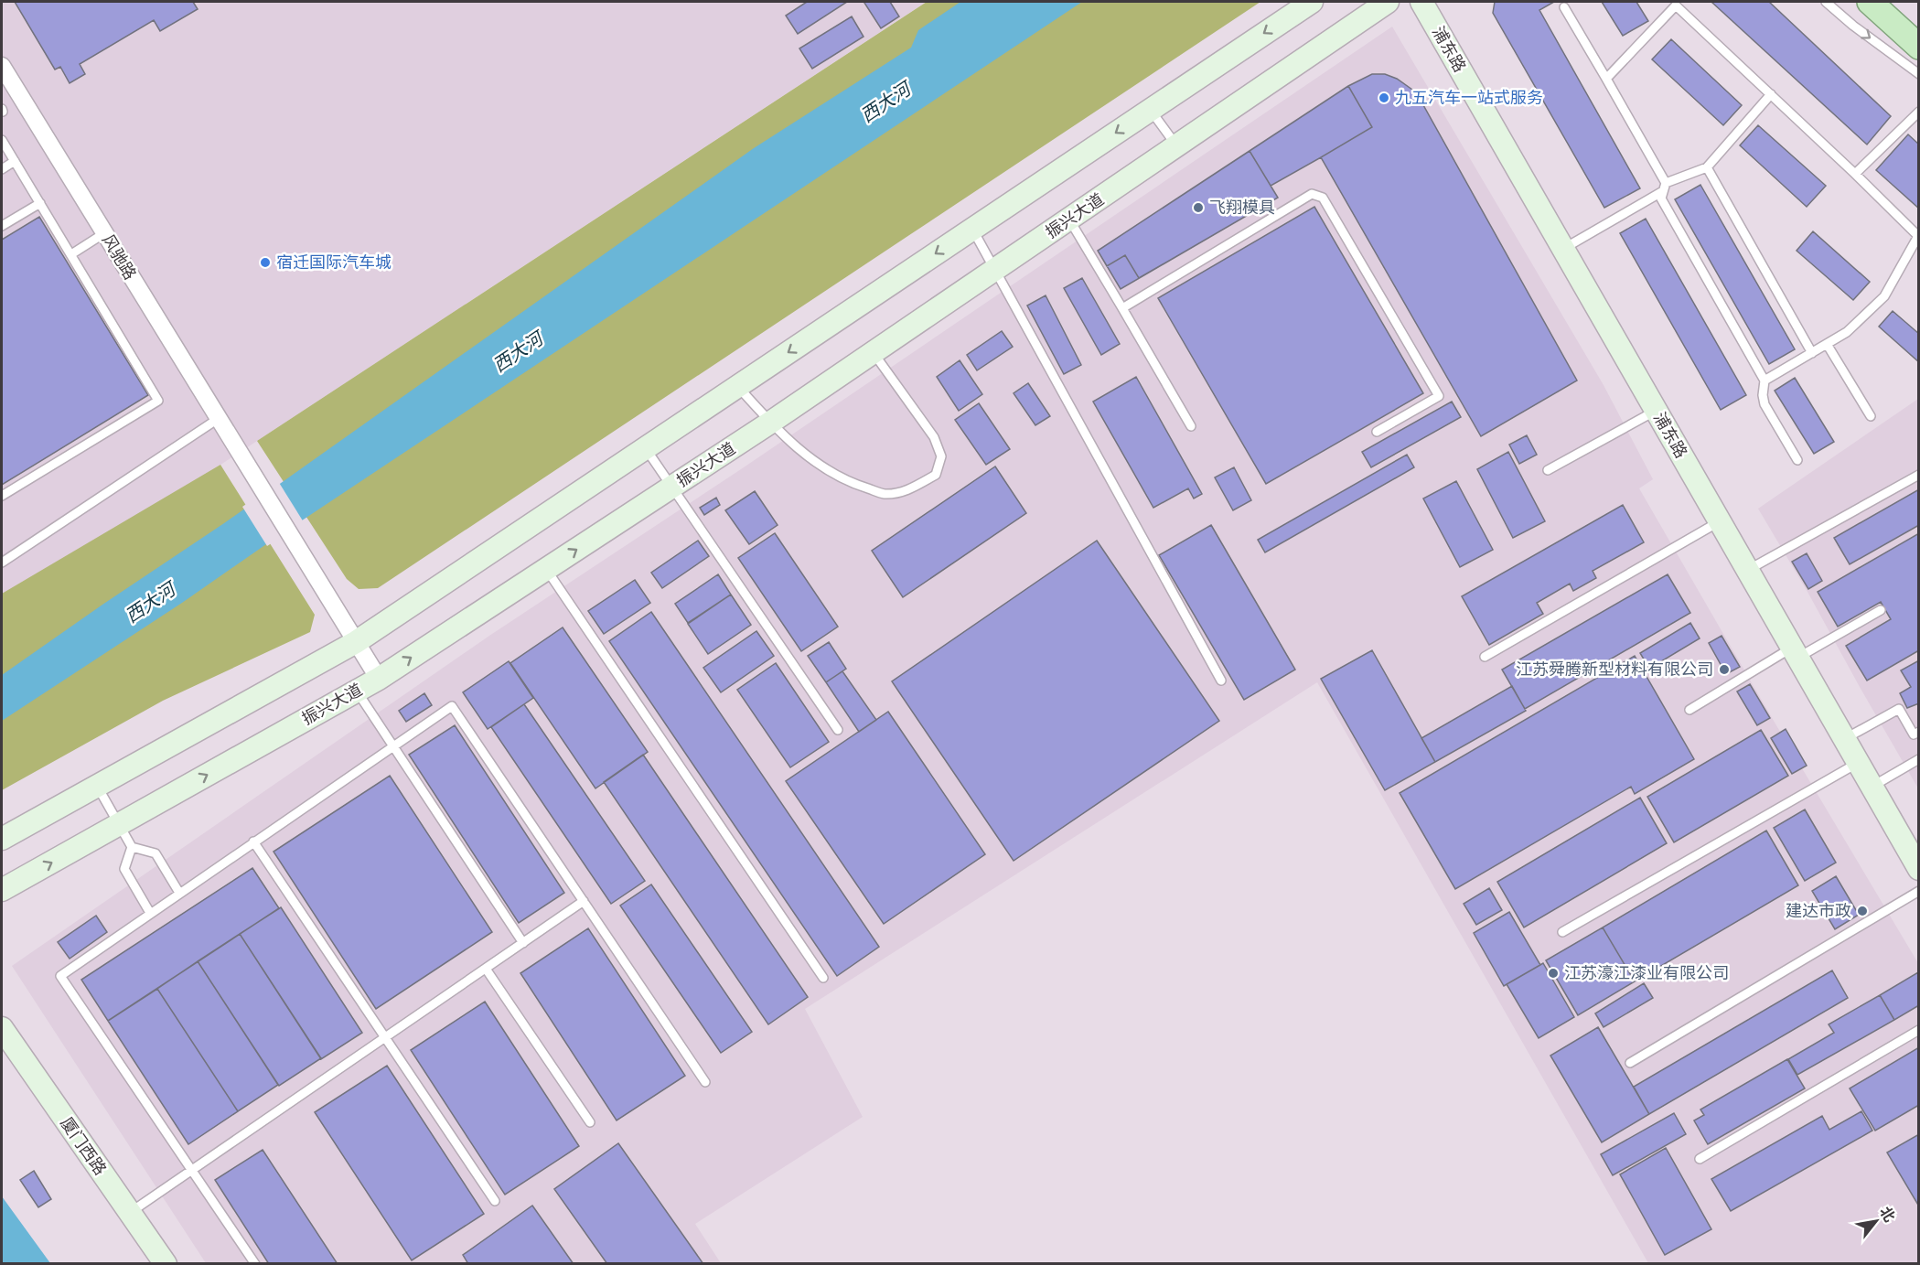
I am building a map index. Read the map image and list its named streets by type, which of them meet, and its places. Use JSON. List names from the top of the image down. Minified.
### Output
{"streets":{"main road":["浦东路","振兴大道","厦门西路"],"street":["风驰路"]},"crossings":[["振兴大道","风驰路"]],"water":["西大河"],"places":["九五汽车一站式服务","飞翔模具","宿迁国际汽车城","江苏舜腾新型材料有限公司","建达市政","江苏濠江漆业有限公司"],"north":"top right"}
